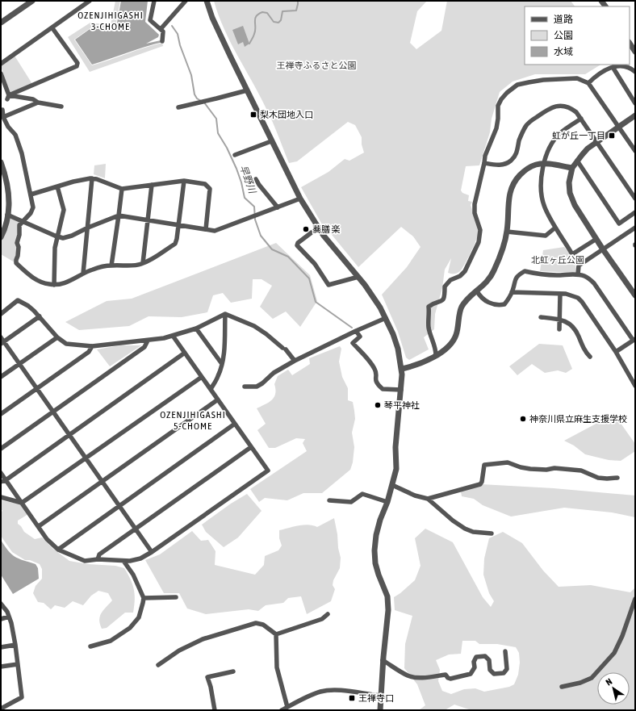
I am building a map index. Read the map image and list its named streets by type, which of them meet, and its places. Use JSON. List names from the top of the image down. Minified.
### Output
{"districts":["OZENJIHIGASHI 3-CHOME","OZENJIHIGASHI 5-CHOME"],"water":["早野川"],"parks":["王禅寺ふるさと公園","北虹ヶ丘公園"],"places":{"transit":["梨木団地入口","虹が丘一丁目","王禅寺口"],"other":["蕎膳 楽","琴平神社","神奈川県立麻生支援学校"]},"legend":["道路","公園","水域"],"north":"top left"}
